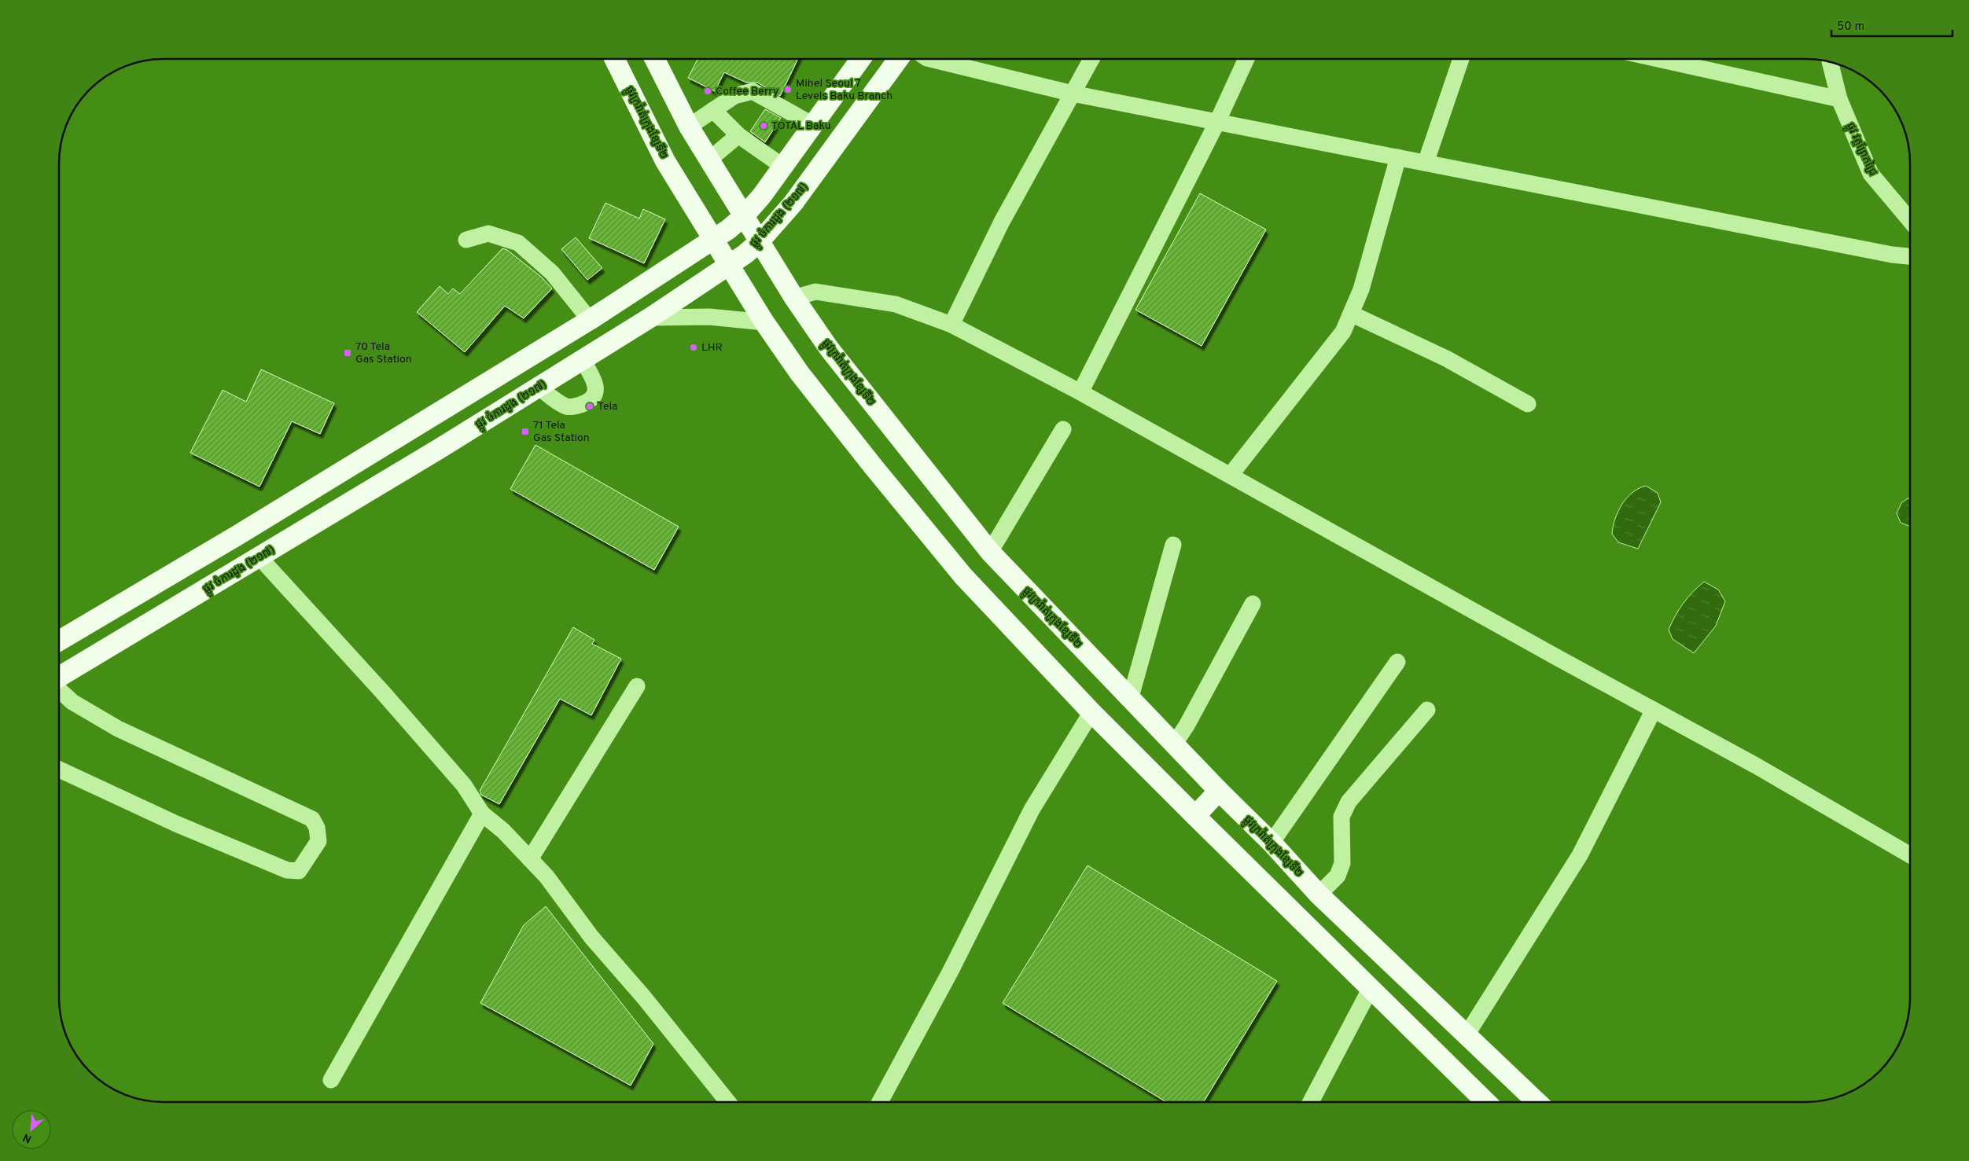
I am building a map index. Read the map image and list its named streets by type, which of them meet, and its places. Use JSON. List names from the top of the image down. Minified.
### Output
{"streets":{"main road":["ផ្លូវក្រវ៉ាត់ក្រុងខ្សែទី២","ផ្លូវ ចំការដូង (២១៧)"],"street":["ផ្លូវ វត្តព្រែកជ្រៃ"]},"crossings":[["ផ្លូវក្រវ៉ាត់ក្រុងខ្សែទី២","ផ្លូវ ចំការដូង (២១៧)"]],"places":{"other":["Mihel Seoul 7 Levels Baku Branch","Coffee Berry","TOTAL Baku","LHR","Tela"],"transit":["70 Tela Gas Station","71 Tela Gas Station"]},"scale_bar":"50 m","north":"bottom left"}
